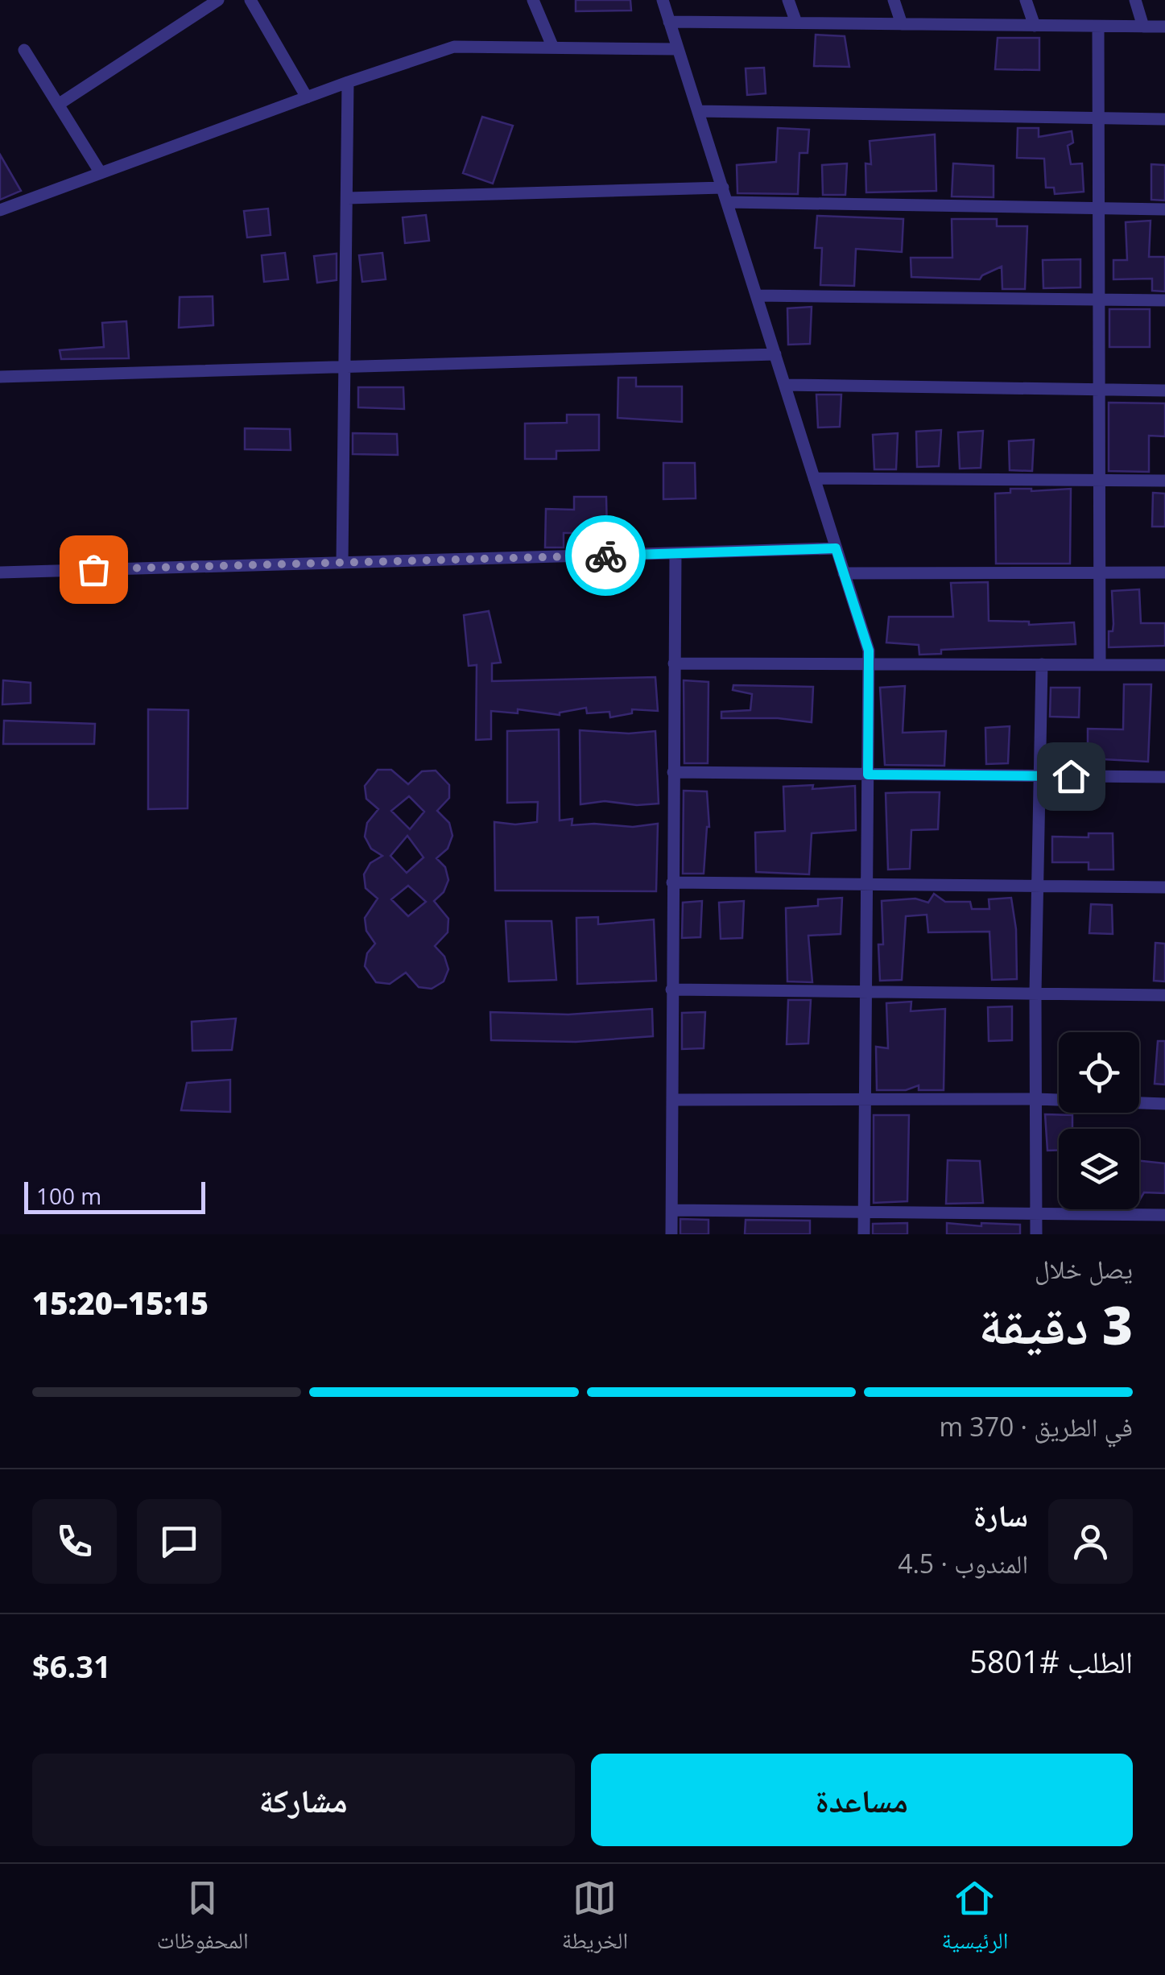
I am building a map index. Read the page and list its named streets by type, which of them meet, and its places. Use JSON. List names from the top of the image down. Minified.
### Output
{"scale_bar":"100 m","page":{"scale":"100 m","heading":["3 دقيقة","يصل خلال","15:15–15:20"],"panel":["سارة","المندوب · 4.5","الطلب #5801","$6.31"],"bar":"في الطريق · 370 m","buttons":["مساعدة","مشاركة"],"tabs":["الرئيسية","الخريطة","المحفوظات"]}}
